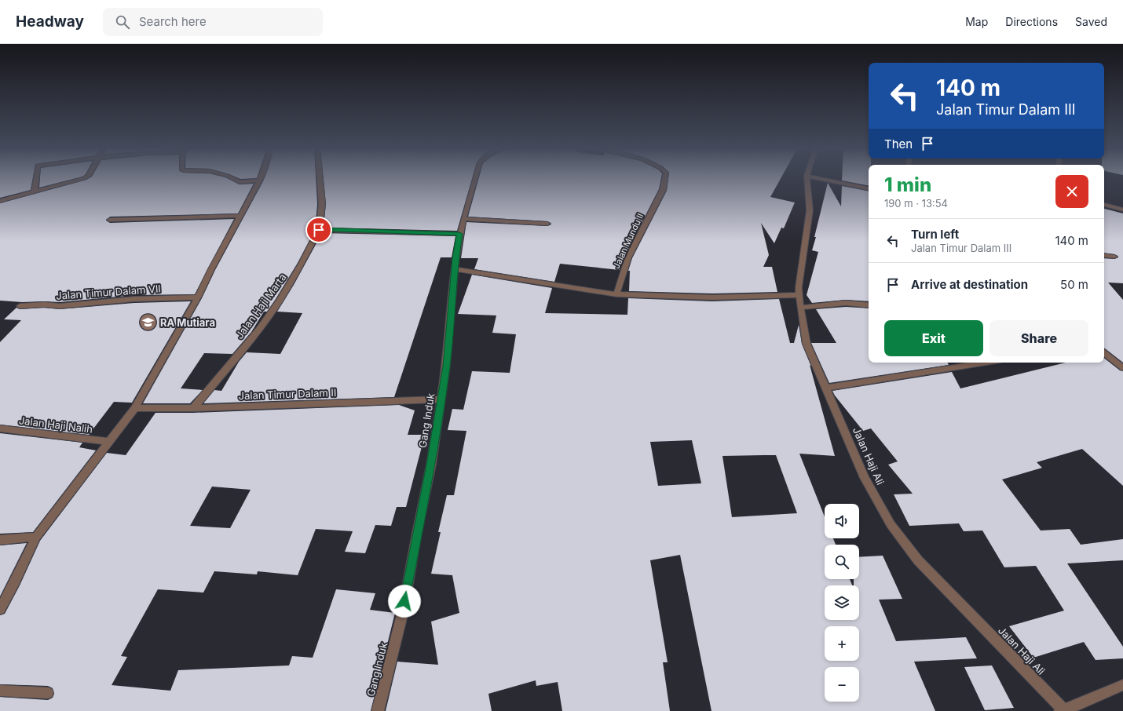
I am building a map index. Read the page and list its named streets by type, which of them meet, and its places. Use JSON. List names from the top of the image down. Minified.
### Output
{"streets":{"street":["Jalan Mundu II","Jalan Timur Dalam VII","Jalan Haji Marta","Jalan Timur Dalam II","Gang Induk","Jalan Haji Nalih","Jalan Haji Ali"]},"crossings":[["Jalan Haji Marta","Jalan Timur Dalam II"],["Jalan Timur Dalam II","Gang Induk"]],"places":{"school or university":["RA Mutiara"]},"page":{"header":"Headway","search":"Search here","nav":["Map","Directions","Saved"],"turn":["140 m","Jalan Timur Dalam III"],"then":"Then","heading":["1 min","190 m · 13:54"],"list":[{"name":"Turn left","note":"Jalan Timur Dalam III","value":"140 m"},{"name":"Arrive at destination","value":"50 m"}],"buttons":["Exit","Share"],"map_buttons":["+","−"]}}
